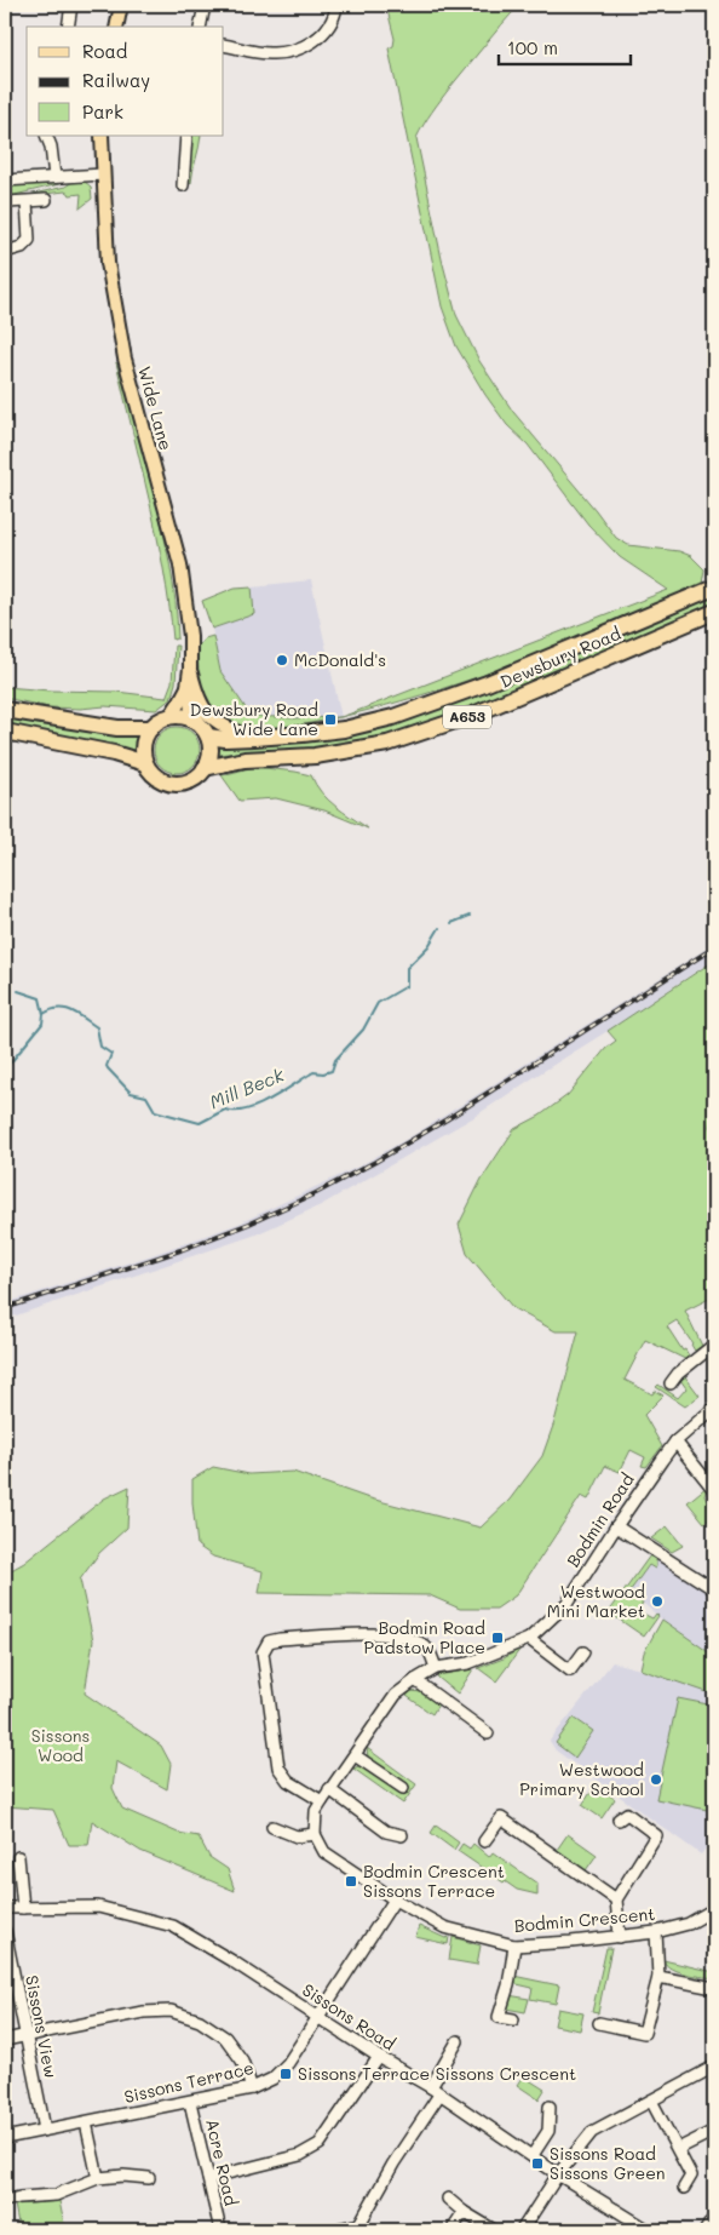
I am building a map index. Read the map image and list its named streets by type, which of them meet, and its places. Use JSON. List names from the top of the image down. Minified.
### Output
{"streets":{"highway":["Dewsbury Road","A653"],"main road":["Wide Lane"],"street":["Bodmin Road","Bodmin Crescent","Sissons Road","Sissons View","Sissons Terrace","Acre Road"]},"crossings":[["Wide Lane","Dewsbury Road"],["Bodmin Road","Bodmin Crescent"],["Bodmin Crescent","Sissons Terrace"],["Sissons Road","Sissons Terrace"],["Sissons View","Sissons Terrace"],["Sissons Terrace","Acre Road"]],"water":["Mill Beck"],"parks":["Sissons Wood"],"places":{"other":["McDonald's","Westwood Mini Market","Westwood Primary School"],"transit":["Dewsbury Road Wide Lane","Bodmin Road Padstow Place","Bodmin Crescent Sissons Terrace","Sissons Terrace Sissons Crescent","Sissons Road Sissons Green"]},"legend":["Road","Railway","Park"],"scale_bar":"100 m"}
